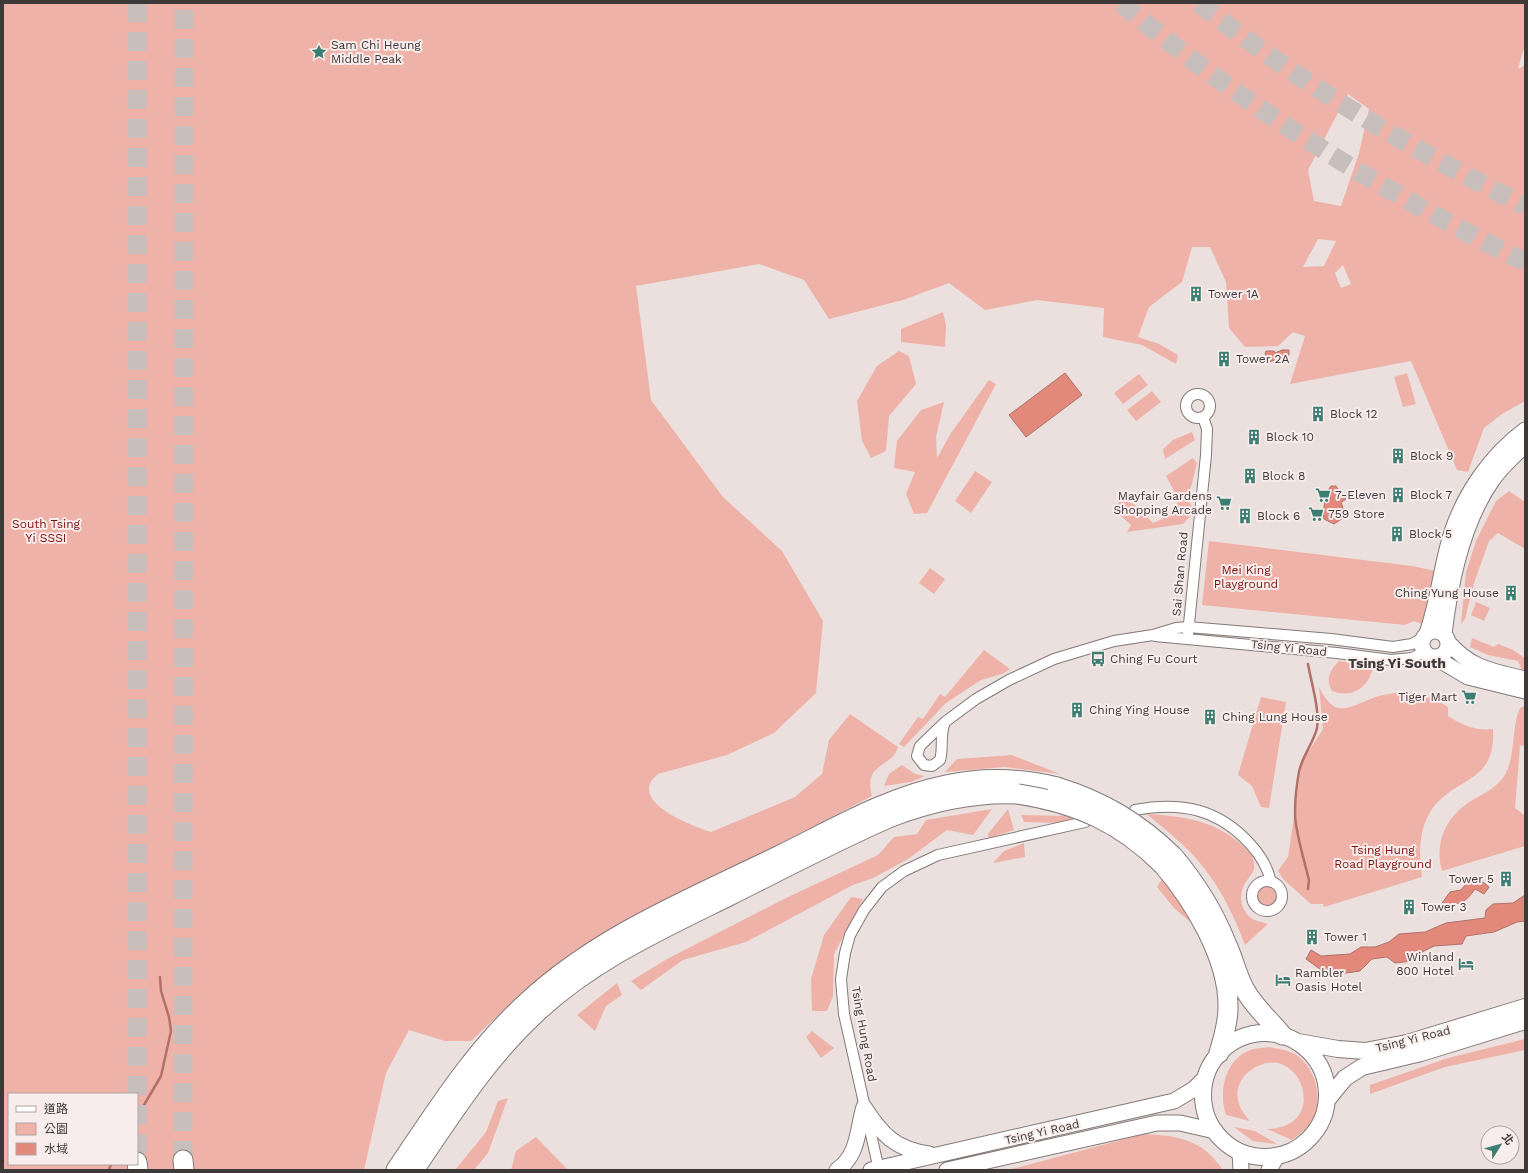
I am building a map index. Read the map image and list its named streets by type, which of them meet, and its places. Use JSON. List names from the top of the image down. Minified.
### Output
{"streets":{"main road":["Tsing Yi Road"],"street":["Sai Shan Road","Tsing Hung Road"]},"crossings":[["Sai Shan Road","Tsing Yi Road"],["Tsing Yi Road","Tsing Hung Road"]],"districts":["Tsing Yi South"],"parks":["South Tsing Yi SSSI","Mei King Playground","Tsing Hung Road Playground"],"places":{"place":["Sam Chi Heung Middle Peak"],"building":["Tower 1A","Tower 2A","Block 12","Block 10","Block 9","Block 8","Block 7","Block 6","Block 5","Ching Yung House","Ching Ying House","Ching Lung House","Tower 5","Tower 3","Tower 1"],"supermarket":["7-Eleven","Mayfair Gardens Shopping Arcade","759 Store","Tiger Mart"],"bus stop":["Ching Fu Court"],"hotel":["Winland 800 Hotel","Rambler Oasis Hotel"]},"legend":["道路","公園","水域"],"north":"top right"}
